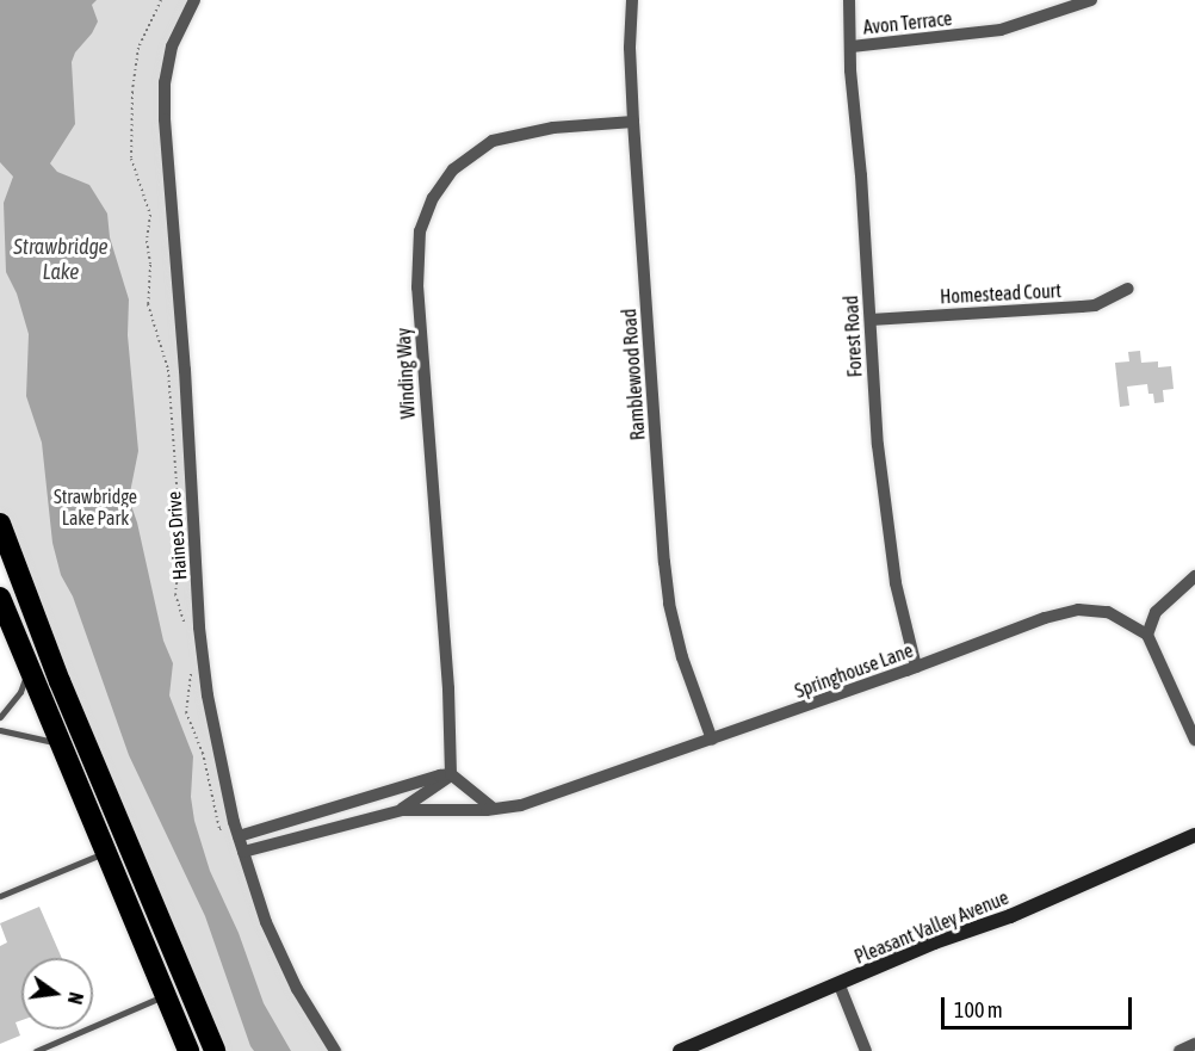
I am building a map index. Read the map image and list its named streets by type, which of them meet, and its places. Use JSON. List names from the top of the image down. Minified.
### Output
{"streets":{"street":["Avon Terrace","Homestead Court","Forest Road","Winding Way","Ramblewood Road","Haines Drive","Springhouse Lane","Pleasant Valley Avenue"]},"crossings":[["Avon Terrace","Forest Road"],["Homestead Court","Forest Road"],["Forest Road","Springhouse Lane"],["Winding Way","Ramblewood Road"],["Winding Way","Springhouse Lane"],["Ramblewood Road","Springhouse Lane"],["Haines Drive","Springhouse Lane"]],"water":["Strawbridge Lake"],"parks":["Strawbridge Lake Park"],"scale_bar":"100 m","north":"right"}
